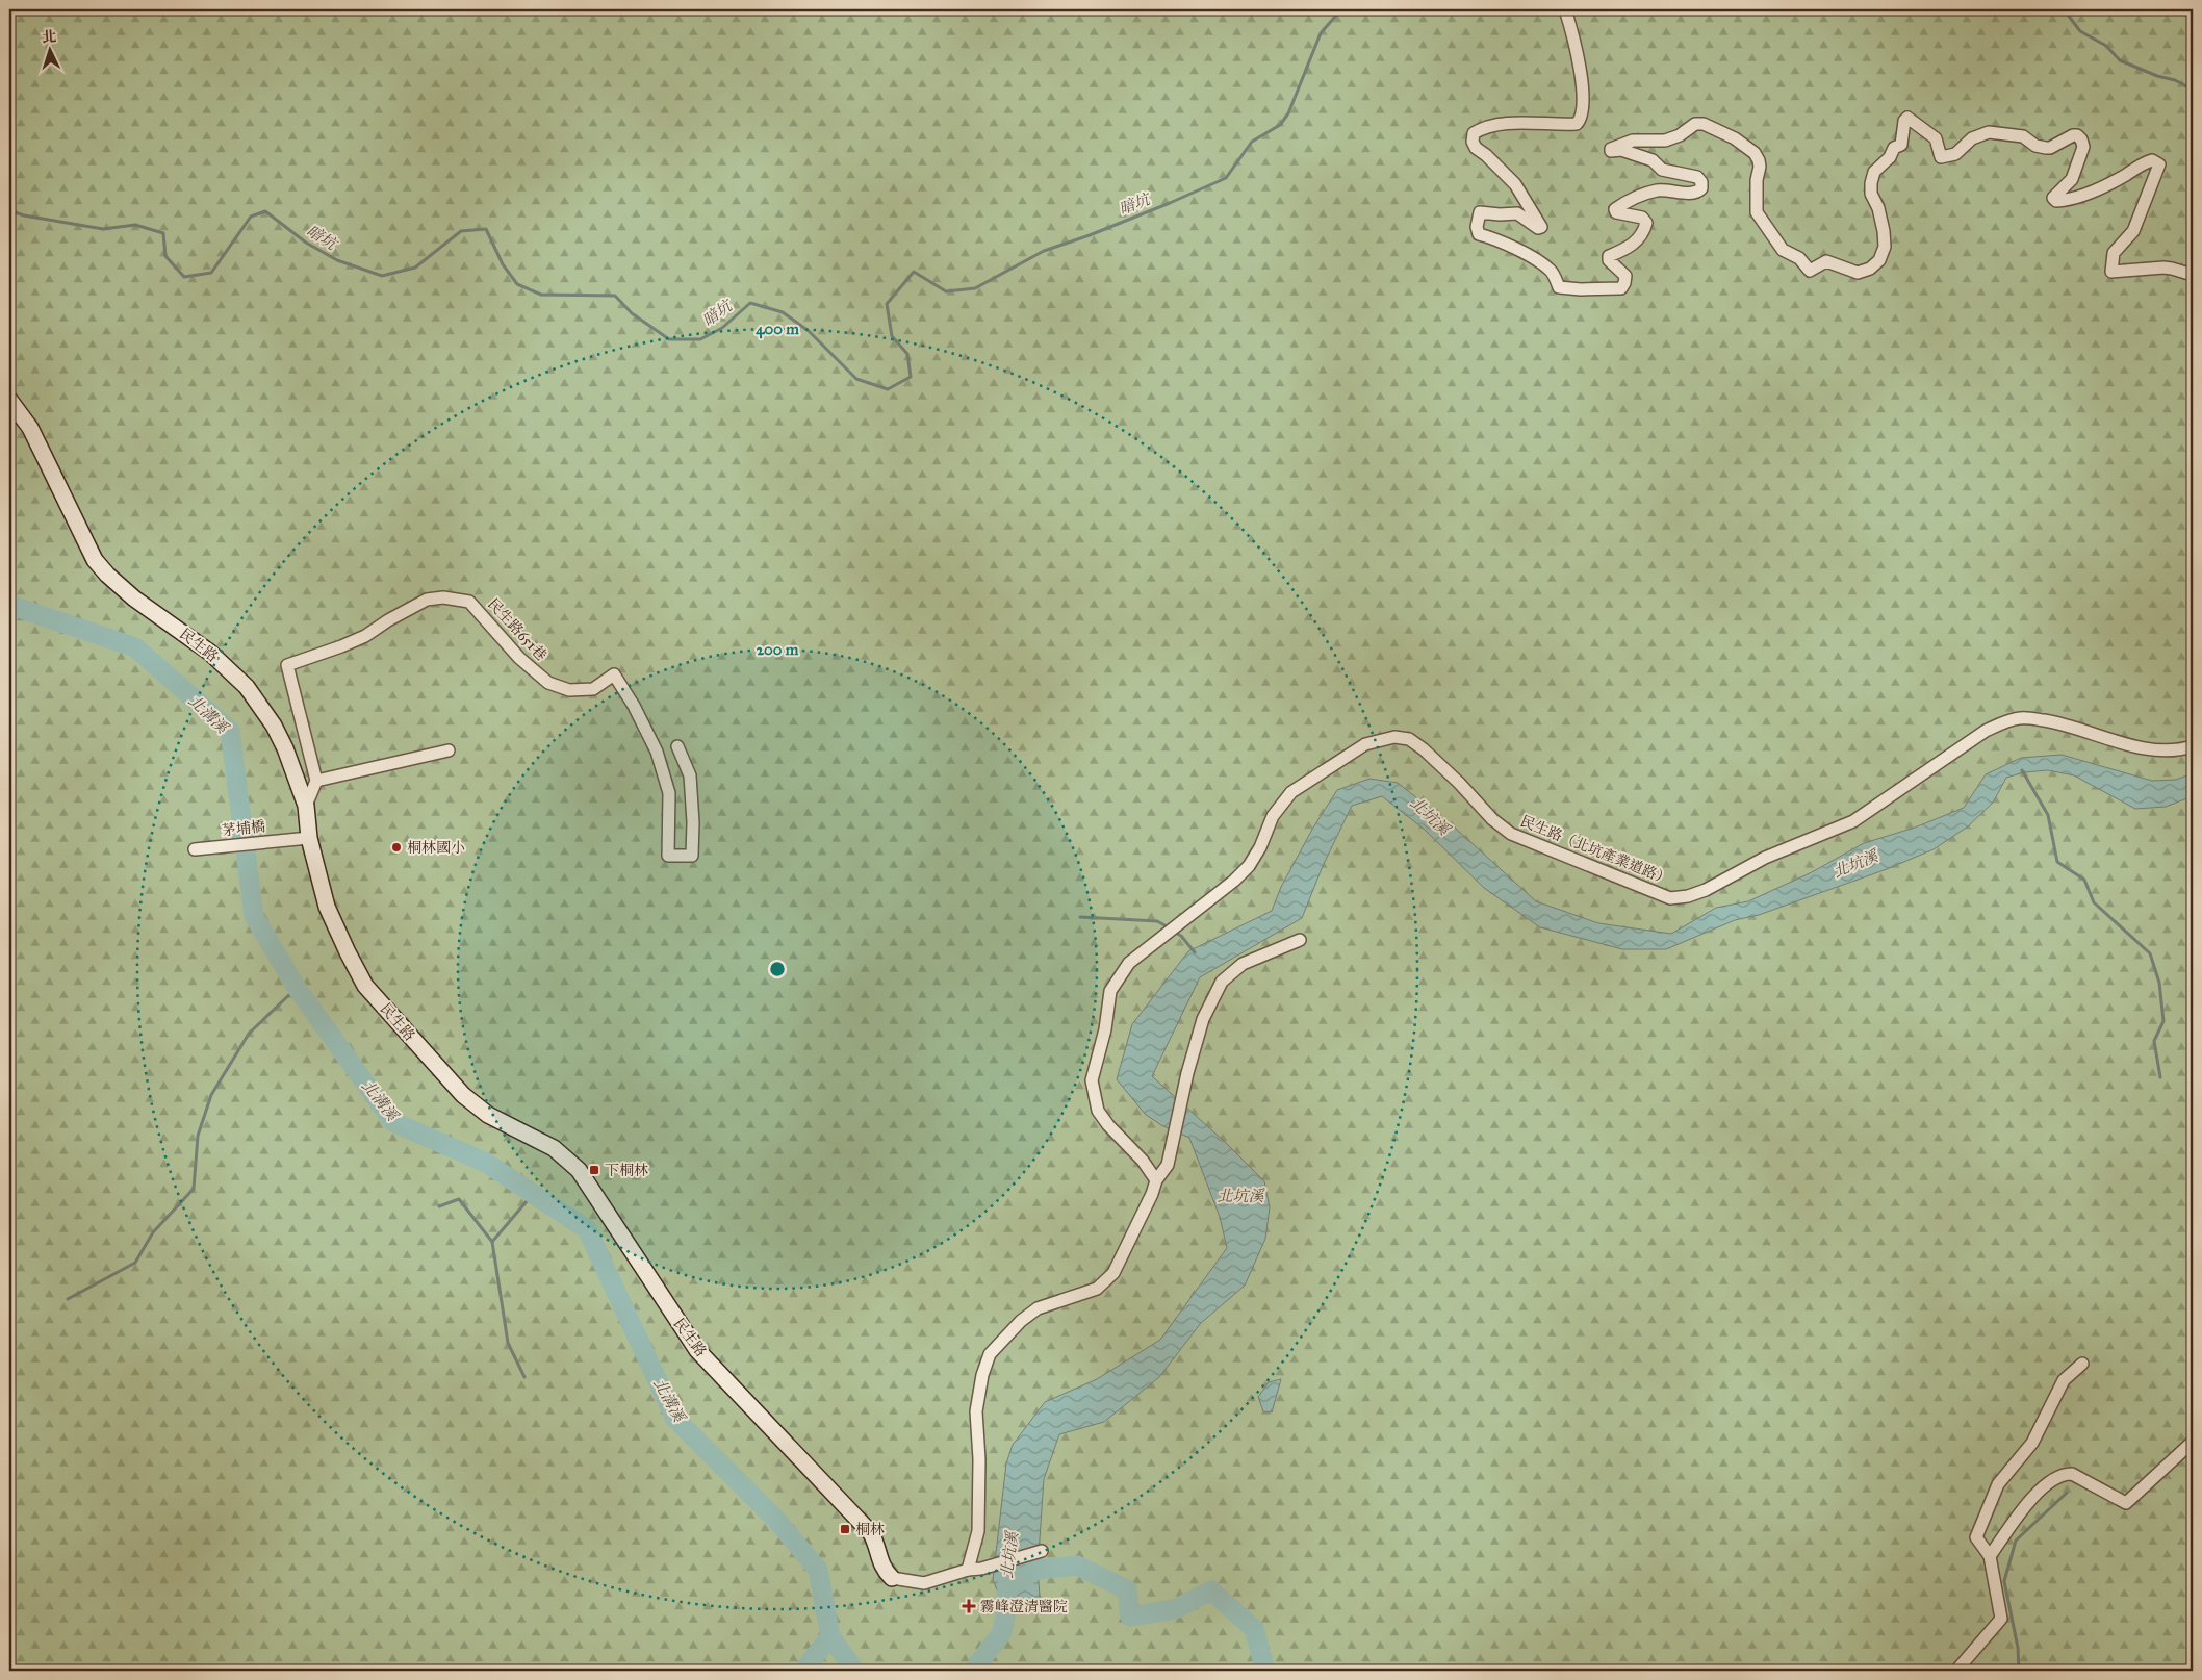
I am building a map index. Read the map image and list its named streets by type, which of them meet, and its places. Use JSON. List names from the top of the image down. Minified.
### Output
{"streets":{"street":["民生路651巷","民生路","茅埔橋","民生路（北坑產業道路）"]},"crossings":[["民生路","茅埔橋"]],"water":["暗坑","北溝溪","北坑溪"],"places":{"other":["桐林國小"],"transit":["下桐林","桐林"],"health":["霧峰澄清醫院"]},"north":"top","rings":["400 m","200 m"]}
